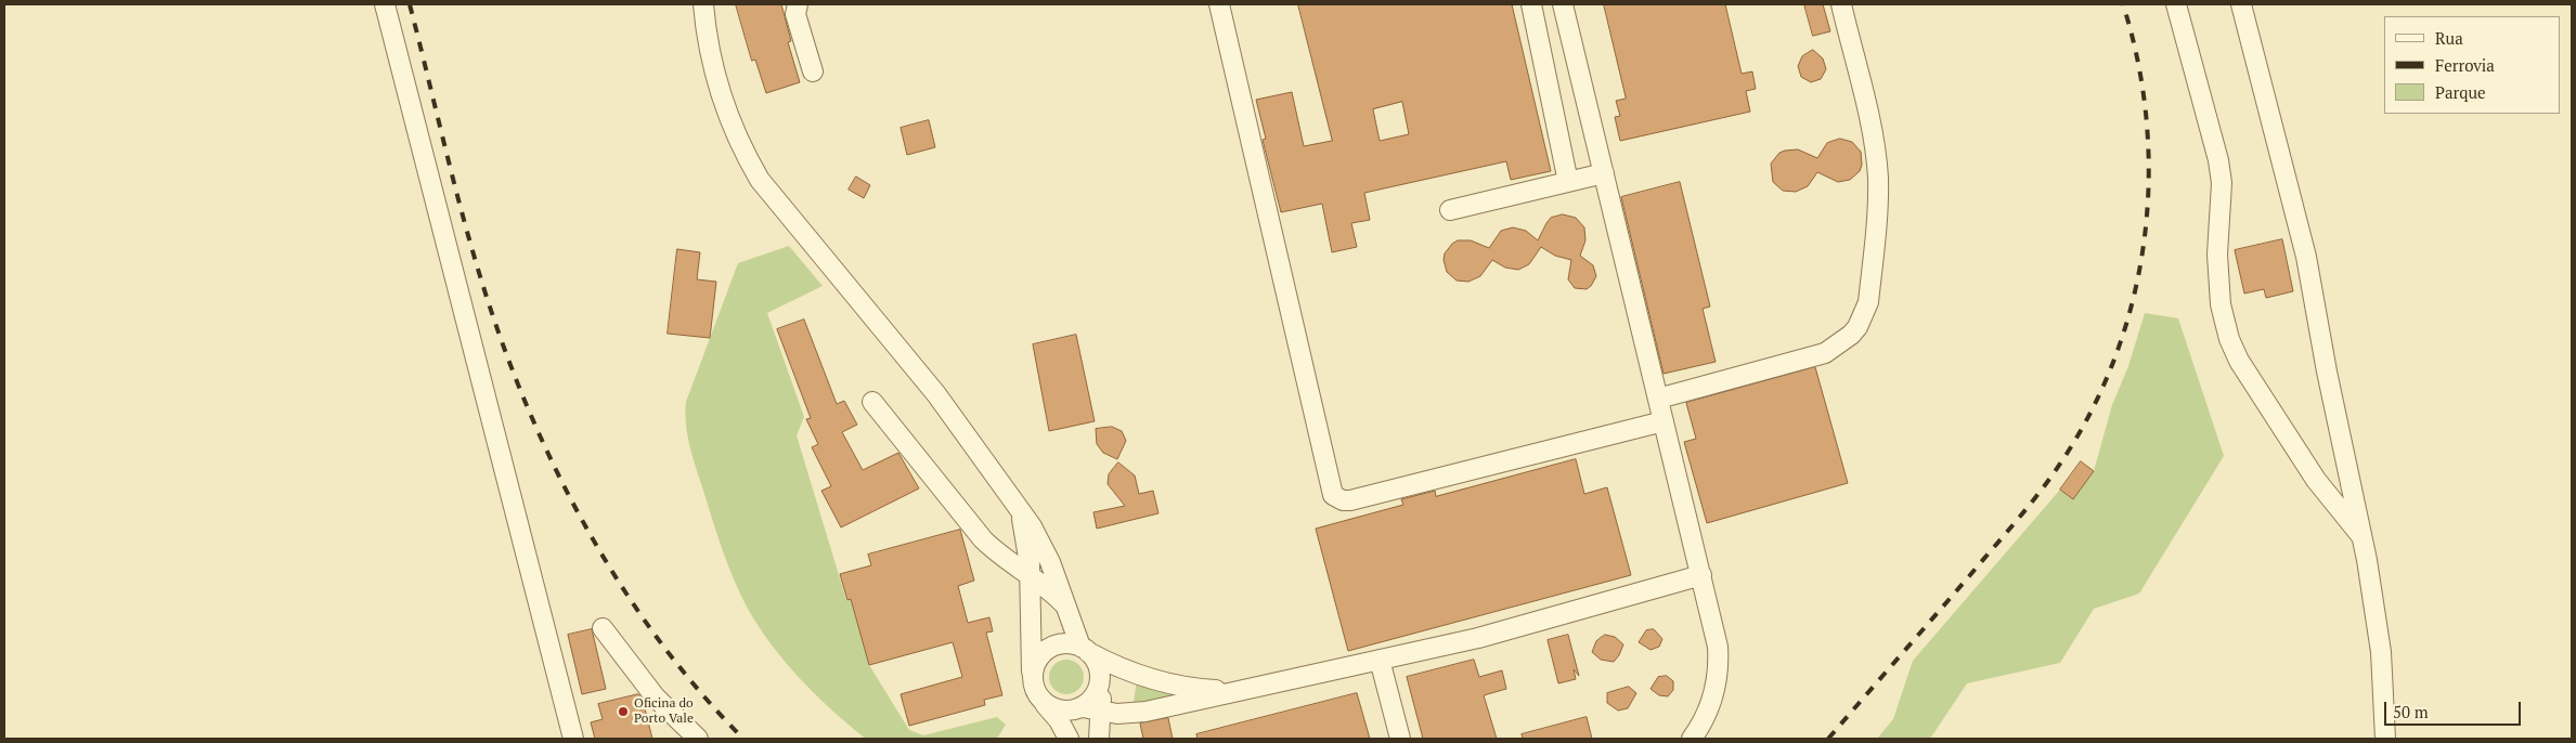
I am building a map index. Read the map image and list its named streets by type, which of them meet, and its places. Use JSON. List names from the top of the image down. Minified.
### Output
{"places":["Oficina do Porto Vale"],"legend":["Rua","Ferrovia","Parque"],"scale_bar":"50 m"}
